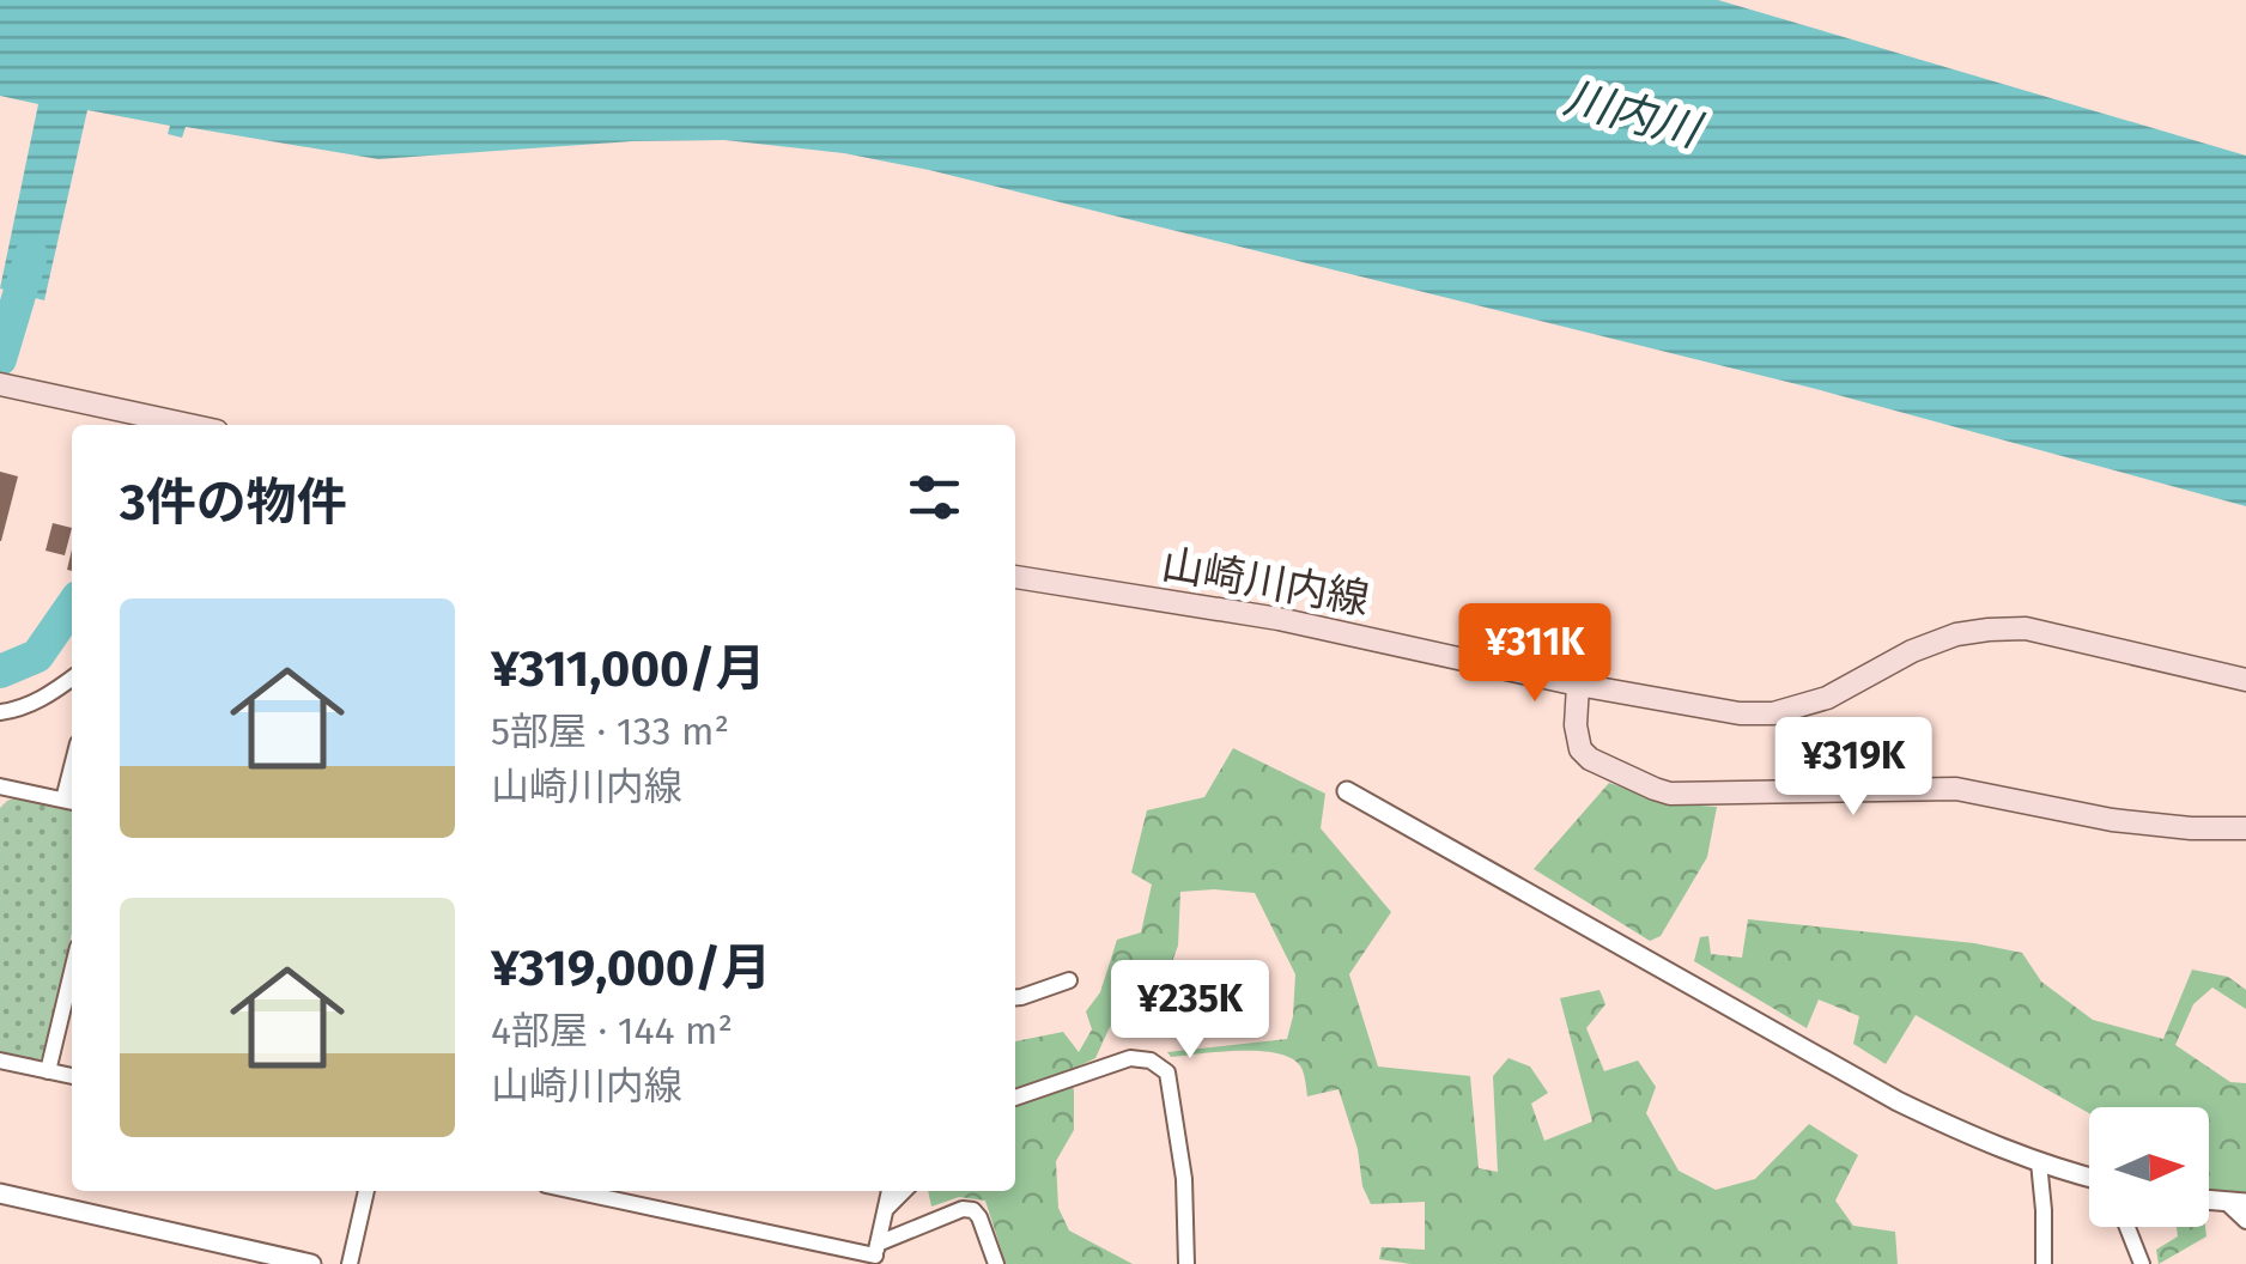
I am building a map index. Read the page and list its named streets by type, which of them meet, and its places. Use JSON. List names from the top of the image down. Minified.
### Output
{"streets":{"main road":["山崎川内線"]},"water":["川内川"],"north":"right","page":{"heading":"3件の物件","list":[{"name":"¥311,000/月","note":"5部屋 · 133 m² · 山崎川内線"},{"name":"¥319,000/月","note":"4部屋 · 144 m² · 山崎川内線"}],"price":["¥311K","¥319K","¥235K"]}}
